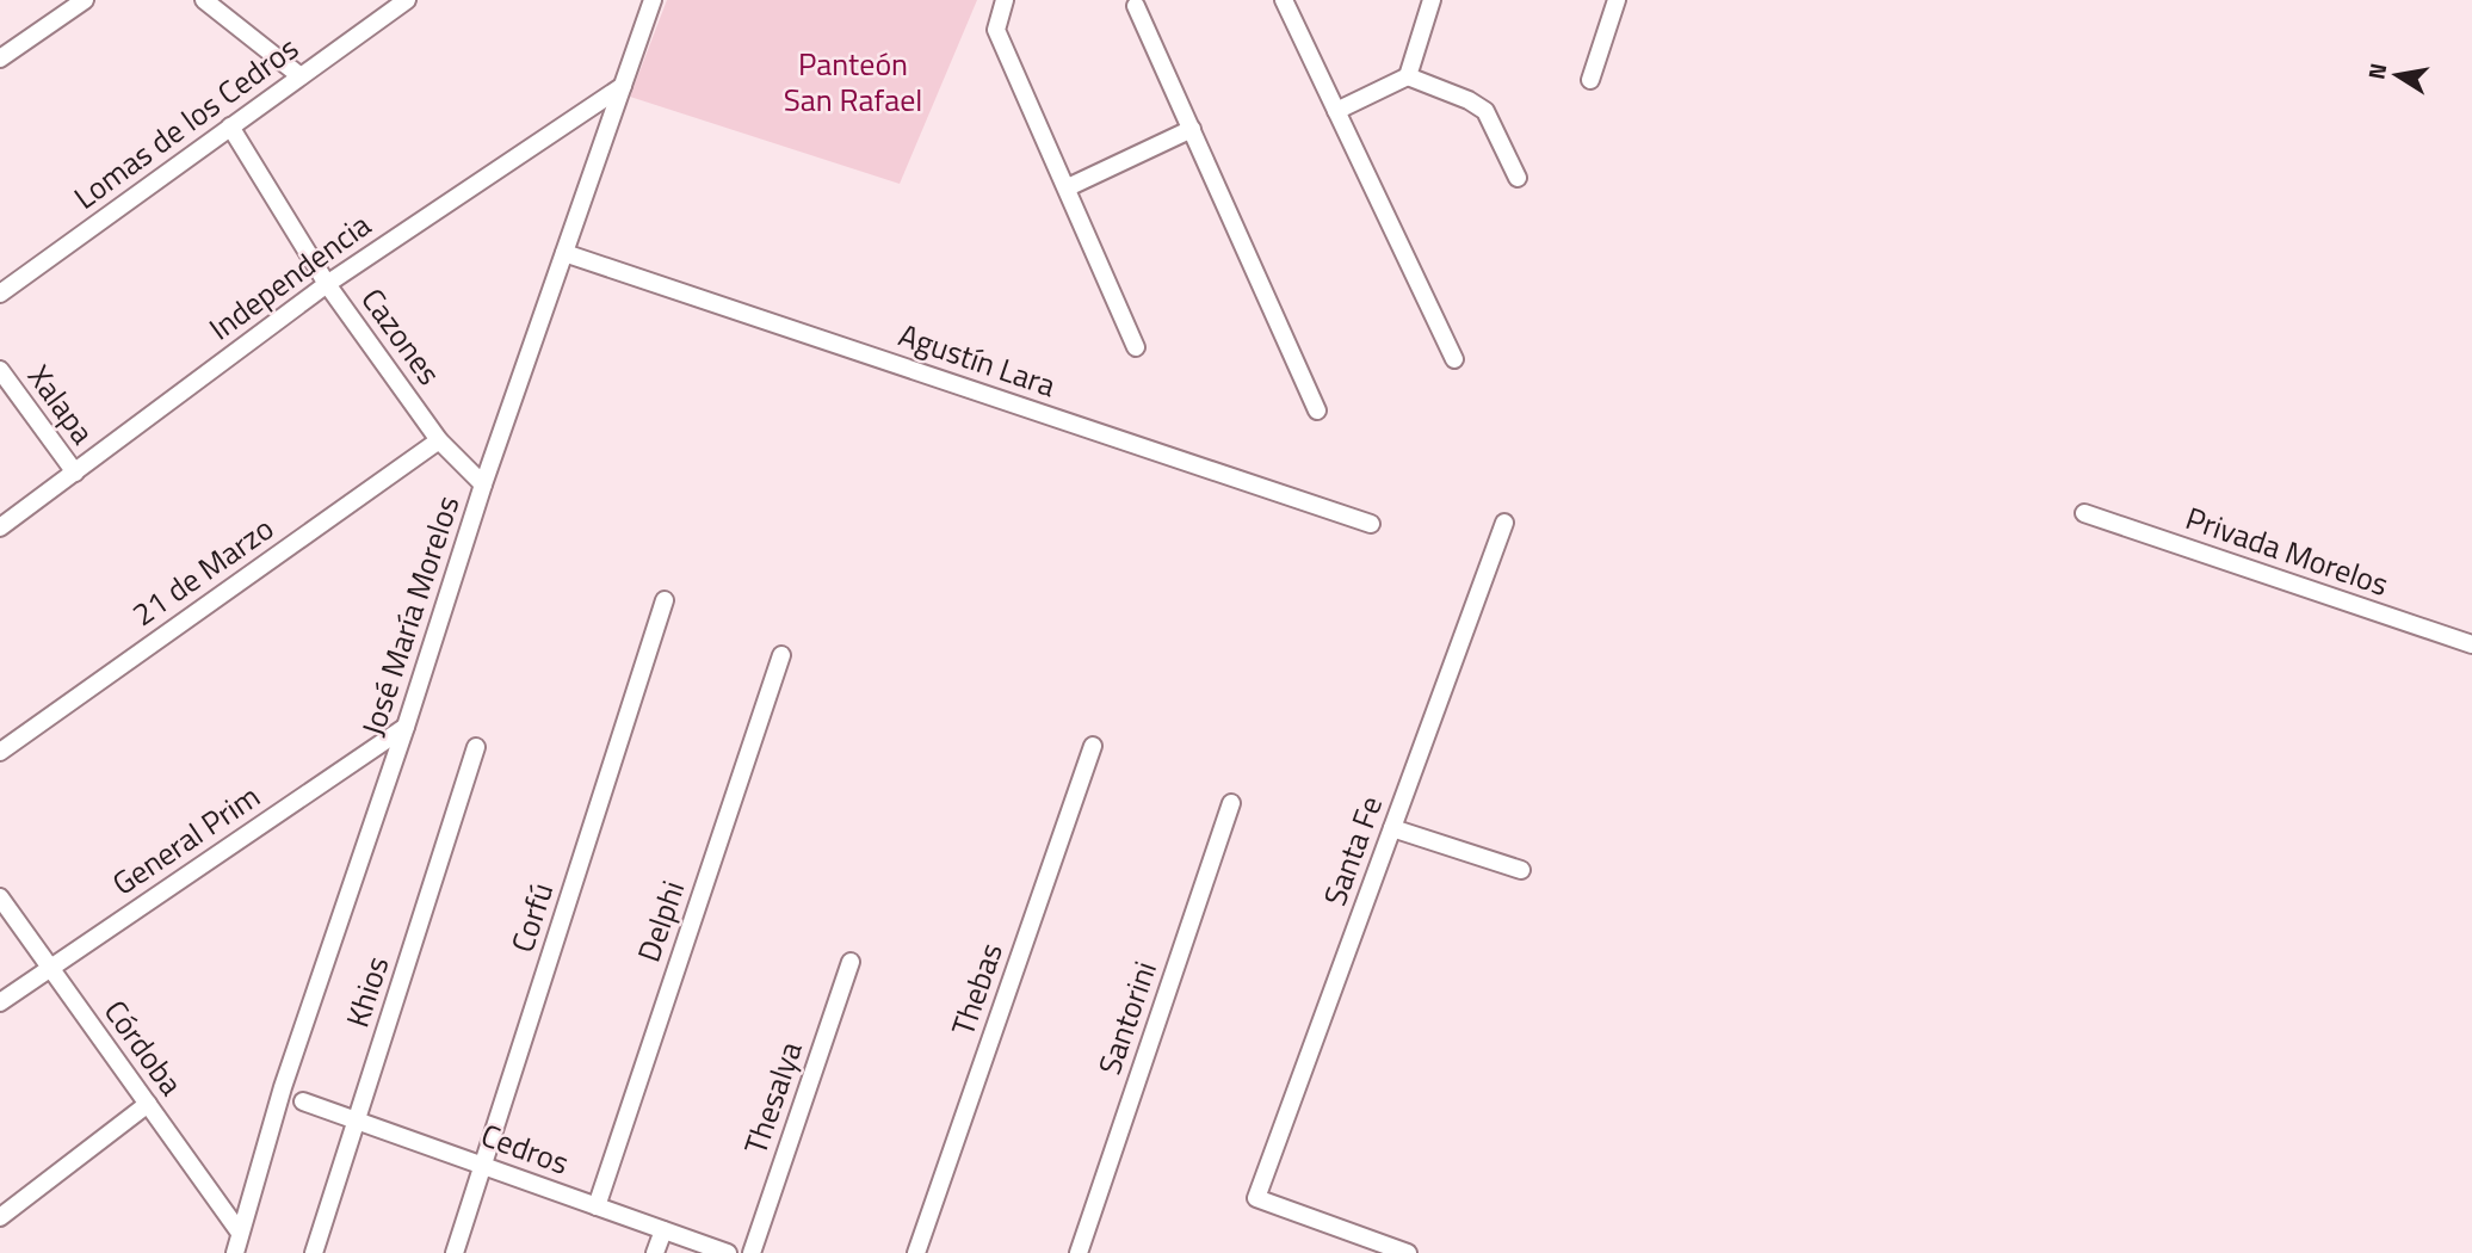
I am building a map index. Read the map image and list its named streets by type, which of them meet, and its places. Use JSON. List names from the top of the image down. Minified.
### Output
{"streets":{"street":["Lomas de los Cedros","Independencia","Cazones","Agustín Lara","Xalapa","Privada Morelos","21 de Marzo","José María Morelos","General Prim","Santa Fe","Corfú","Delphi","Thebas","Khios","Santorini","Córdoba","Thesalya","Cedros"]},"crossings":[["Lomas de los Cedros","Cazones"],["Independencia","Cazones"],["Independencia","Xalapa"],["Independencia","José María Morelos"],["Cazones","21 de Marzo"],["Cazones","José María Morelos"],["Agustín Lara","José María Morelos"],["José María Morelos","General Prim"],["José María Morelos","Córdoba"],["General Prim","Córdoba"],["Corfú","Cedros"],["Delphi","Cedros"],["Khios","Cedros"]],"parks":["Panteón San Rafael"],"north":"left"}
